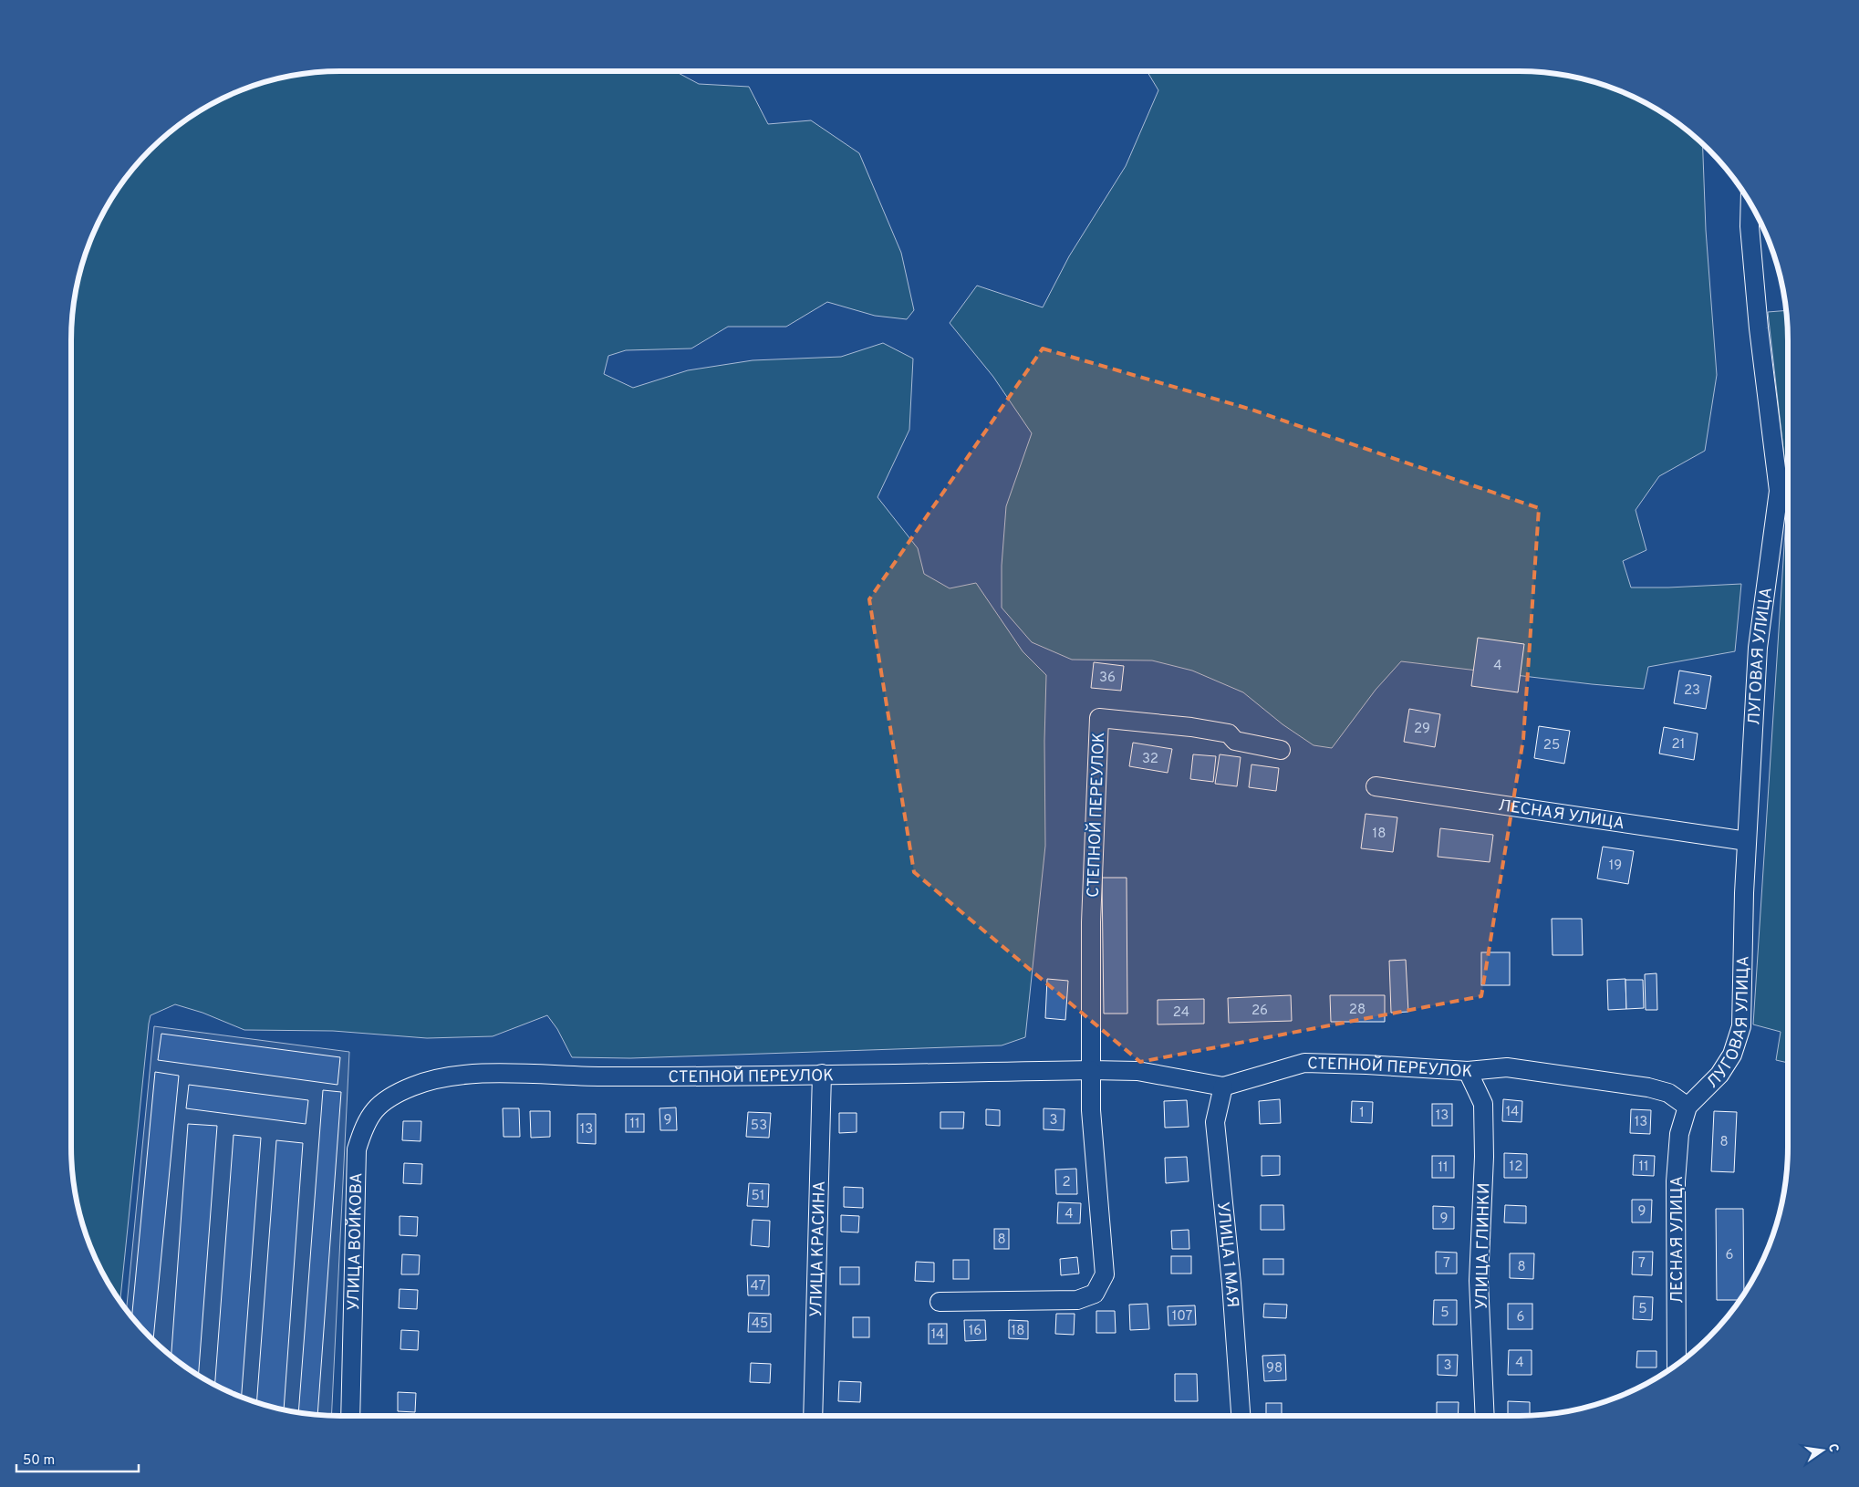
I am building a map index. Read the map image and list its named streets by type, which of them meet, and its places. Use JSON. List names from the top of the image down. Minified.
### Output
{"streets":{"street":["ЛУГОВАЯ УЛИЦА","СТЕПНОЙ ПЕРЕУЛОК","ЛЕСНАЯ УЛИЦА","УЛИЦА ВОЙКОВА","УЛИЦА ГЛИНКИ","УЛИЦА КРАСИНА","УЛИЦА 1 МАЯ"]},"crossings":[["ЛУГОВАЯ УЛИЦА","СТЕПНОЙ ПЕРЕУЛОК"],["ЛУГОВАЯ УЛИЦА","ЛЕСНАЯ УЛИЦА"],["СТЕПНОЙ ПЕРЕУЛОК","ЛЕСНАЯ УЛИЦА"],["СТЕПНОЙ ПЕРЕУЛОК","УЛИЦА ВОЙКОВА"],["СТЕПНОЙ ПЕРЕУЛОК","УЛИЦА ГЛИНКИ"],["СТЕПНОЙ ПЕРЕУЛОК","УЛИЦА КРАСИНА"],["СТЕПНОЙ ПЕРЕУЛОК","УЛИЦА 1 МАЯ"]],"house_numbers":["4","36","23","29","21","25","32","18","19","28","26","24","14","1","13","9","3","13","11","53","13","8","12","11","11","2","51","9","4","9","8","6","7","7","8","47","5","5","107","6","45","16","18","14","4","3","98"],"scale_bar":"50 m","north":"right"}
